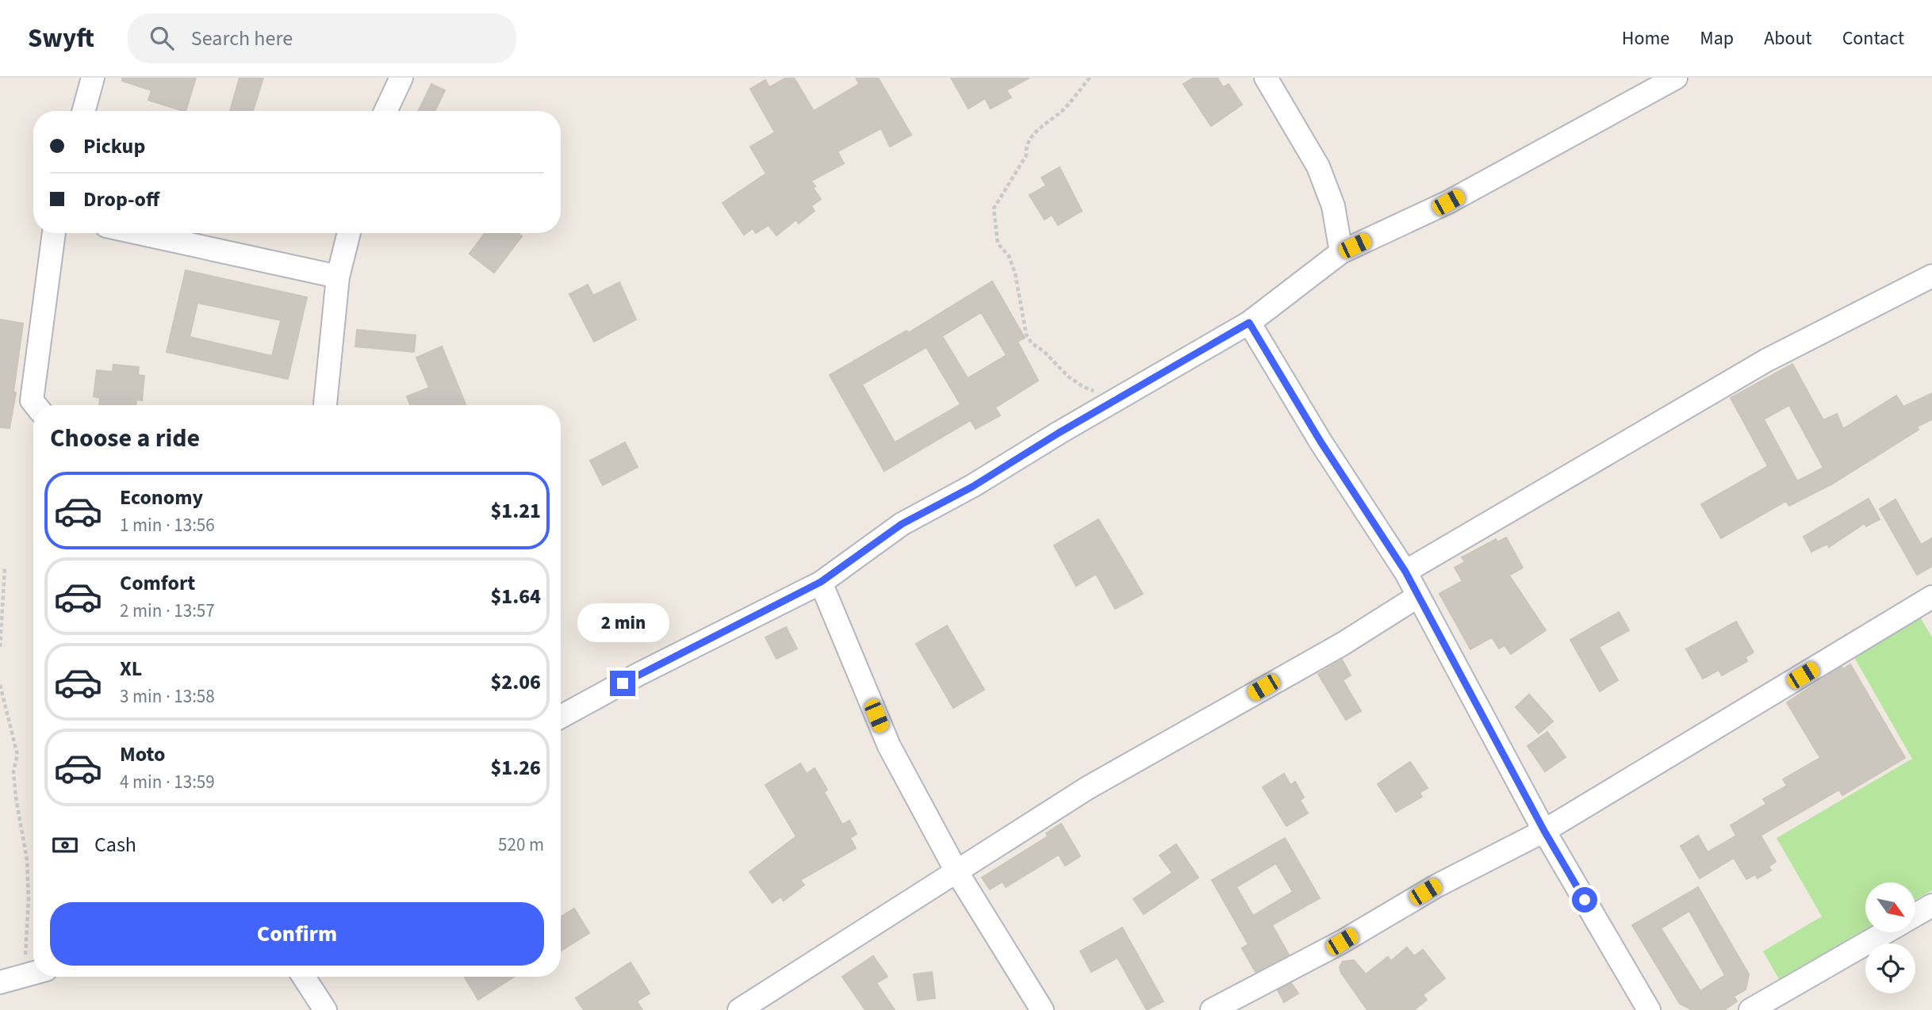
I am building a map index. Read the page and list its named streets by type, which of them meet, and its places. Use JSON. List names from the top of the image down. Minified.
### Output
{"north":"bottom right","page":{"header":"Swyft","search":"Search here","nav":["Home","Map","About","Contact"],"banner":["Pickup","Drop-off"],"heading":"Choose a ride","list":[{"name":"Economy","note":"1 min · 13:56","value":"$1.21"},{"name":"Comfort","note":"2 min · 13:57","value":"$1.64"},{"name":"XL","note":"3 min · 13:58","value":"$2.06"},{"name":"Moto","note":"4 min · 13:59","value":"$1.26"}],"bubble":"2 min","pay":["Cash","520 m"],"buttons":"Confirm"}}
